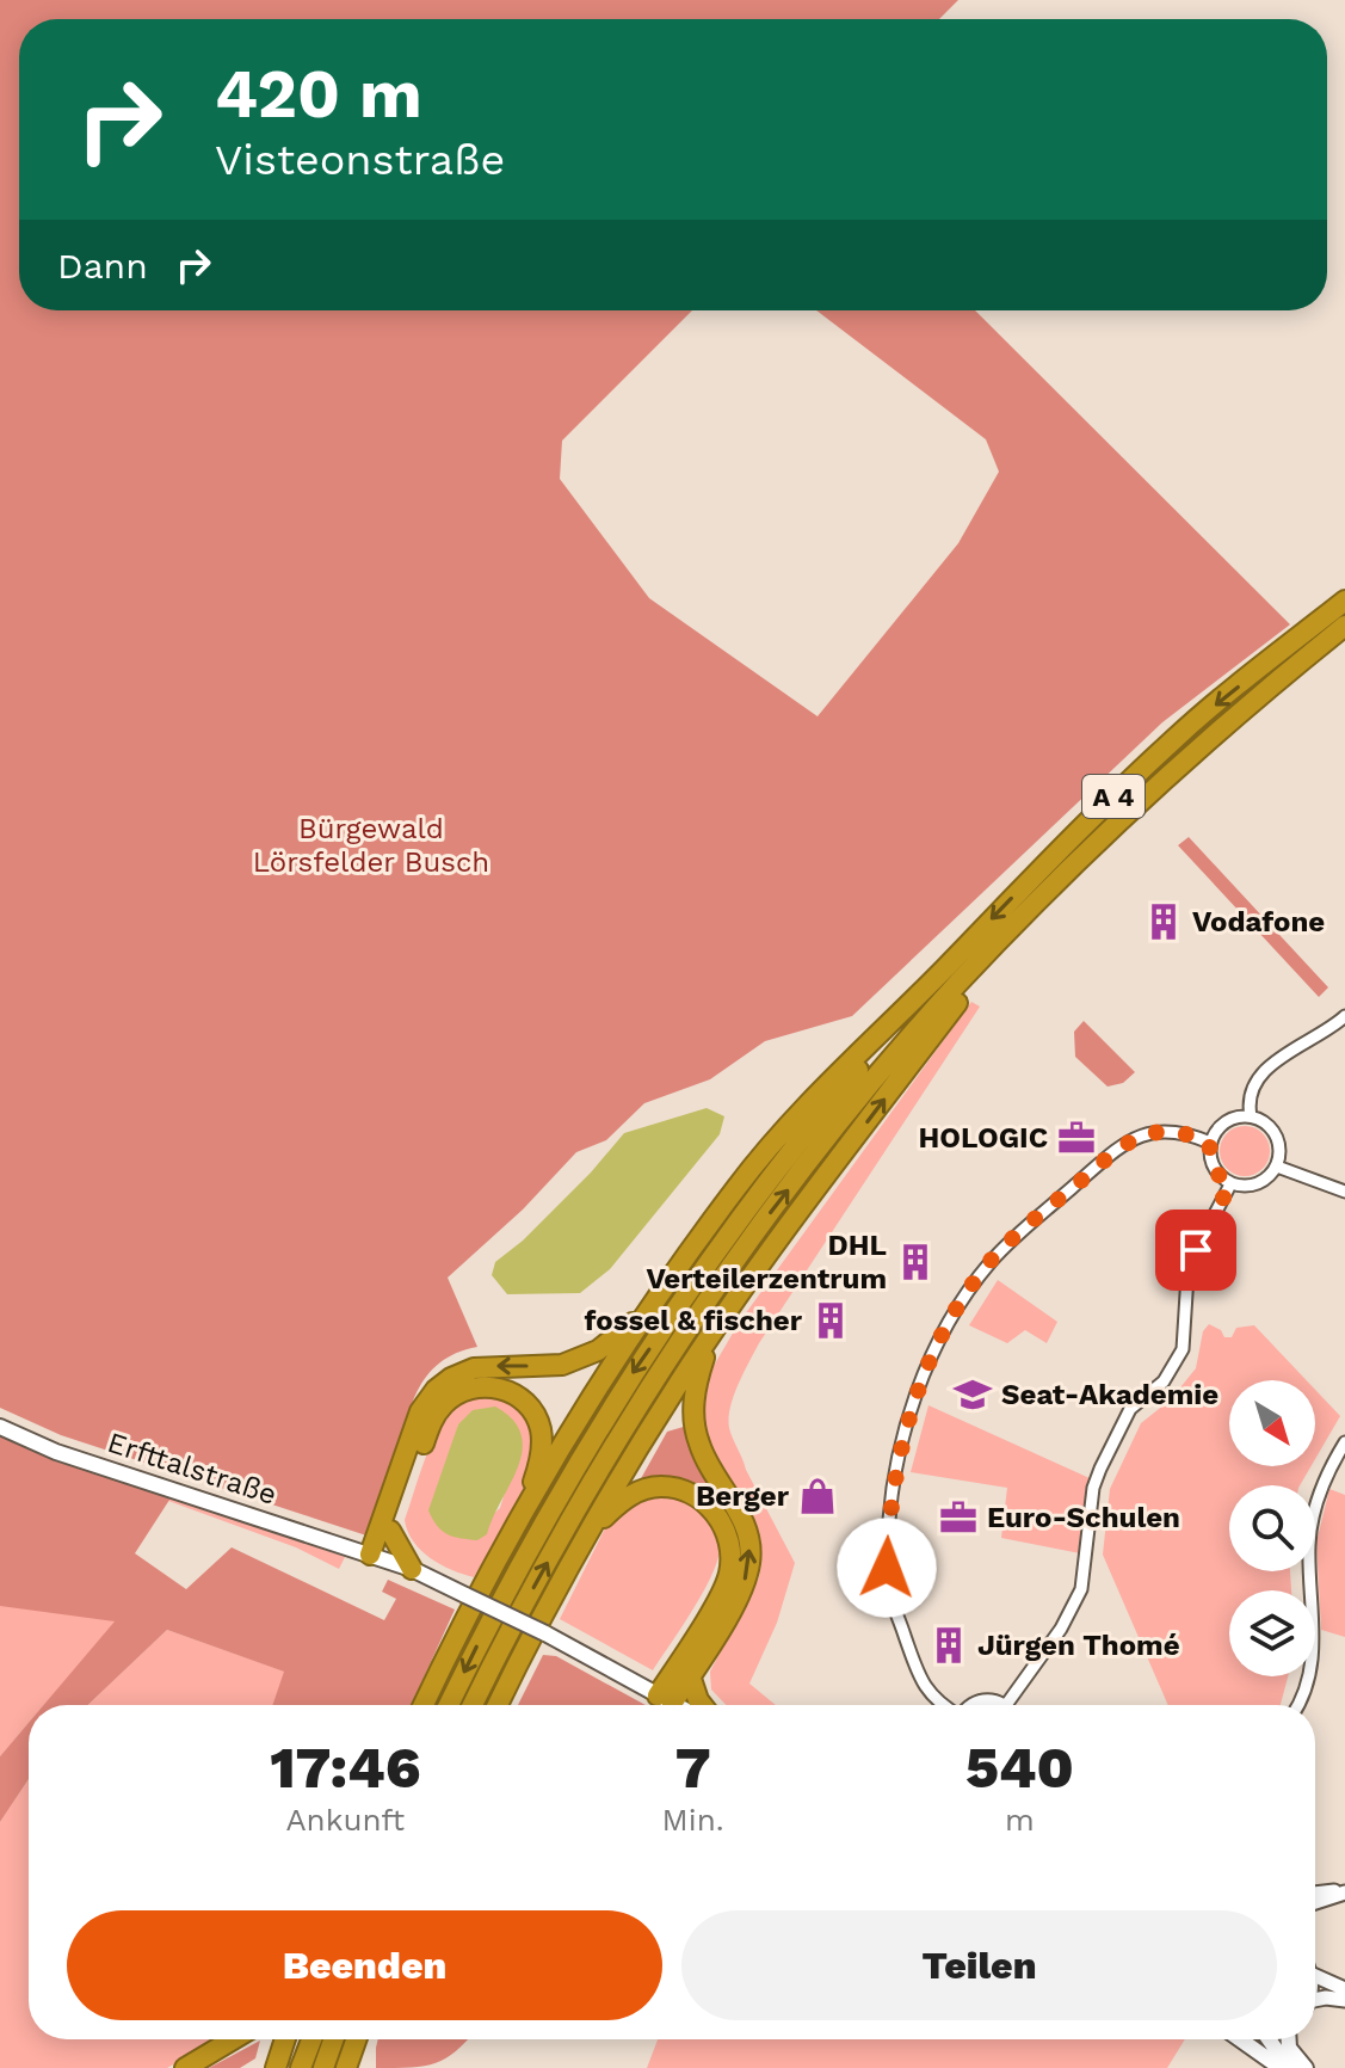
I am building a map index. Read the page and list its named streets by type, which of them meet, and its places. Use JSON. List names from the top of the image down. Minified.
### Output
{"streets":{"highway":["A 4"],"main road":["Erfttalstraße"]},"parks":["Bürgewald Lörsfelder Busch"],"places":{"building":["Vodafone","DHL Verteilerzentrum","fossel & fischer","Jürgen Thomé"],"office":["HOLOGIC","Euro-Schulen"],"school or university":["Seat-Akademie"],"shop":["Berger"]},"north":"bottom right","page":{"turn":["420 m","Visteonstraße"],"then":"Dann","eta":["17:46","Ankunft","7","Min.","540","m"],"buttons":["Beenden","Teilen"]}}
